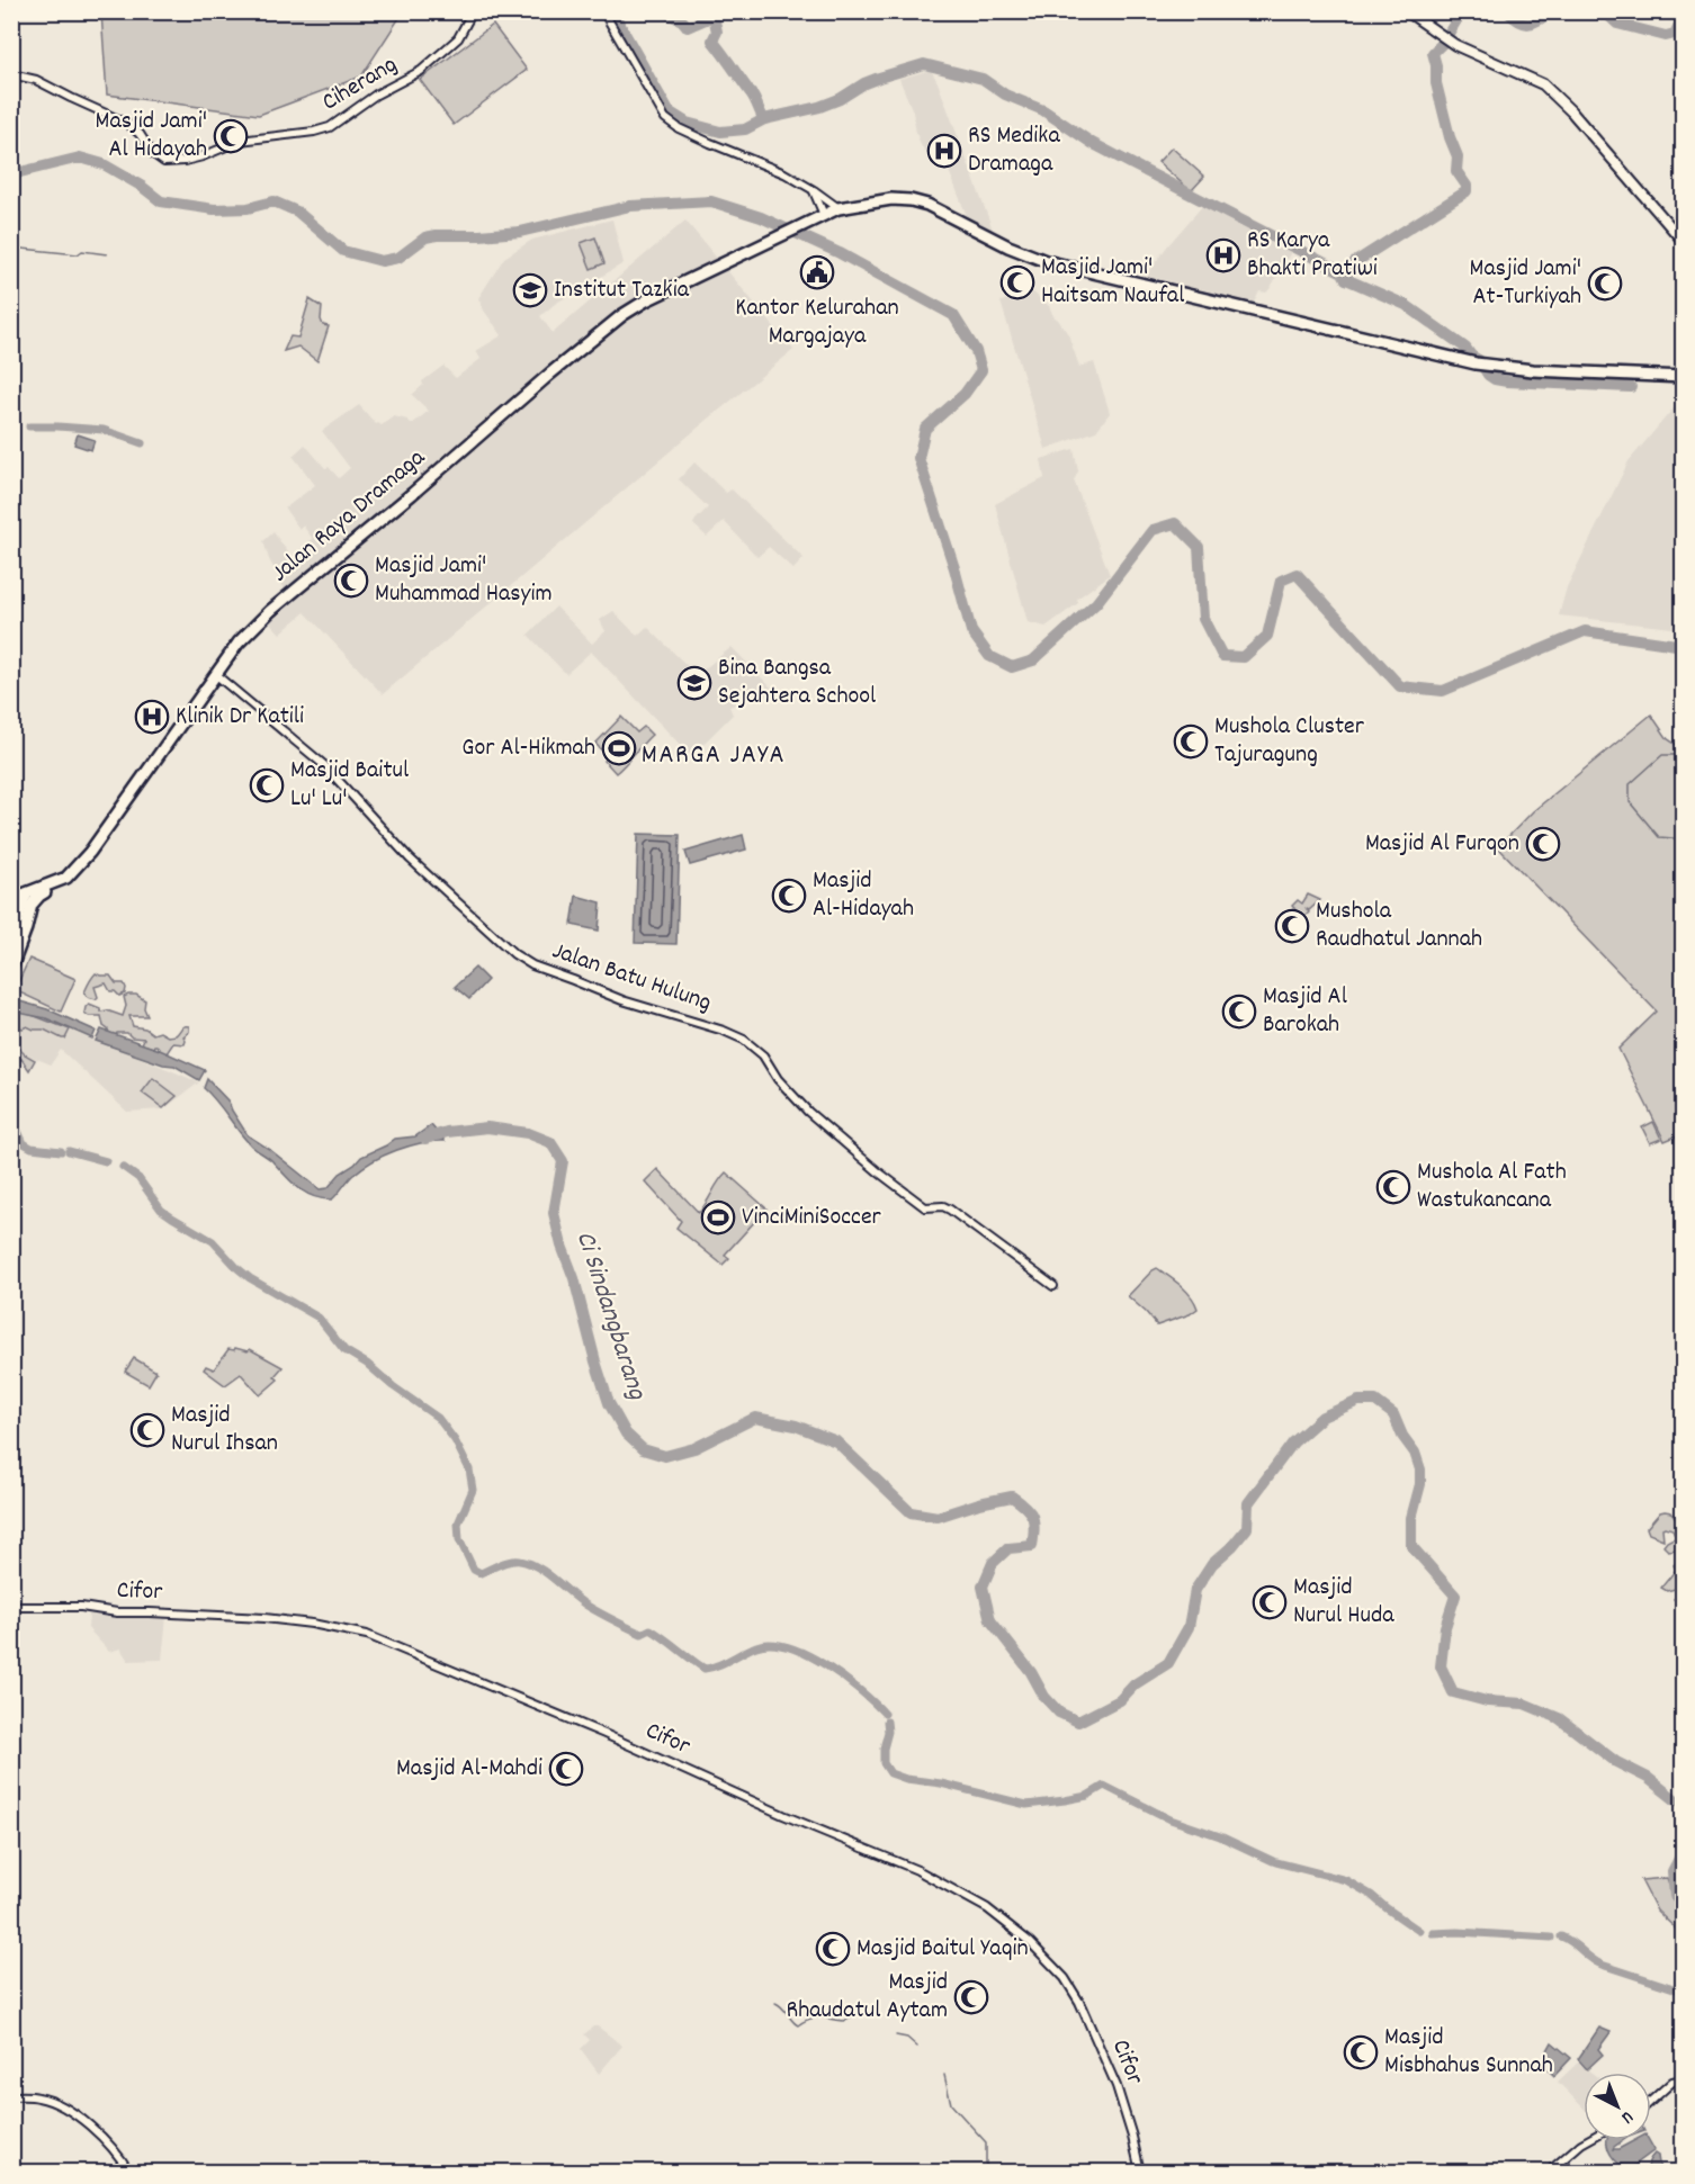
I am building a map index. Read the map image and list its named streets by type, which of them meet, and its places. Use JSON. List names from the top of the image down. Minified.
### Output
{"streets":{"highway":["Jalan Raya Dramaga"],"street":["Ciherang","Jalan Batu Hulung","Cifor"]},"crossings":[["Jalan Raya Dramaga","Jalan Batu Hulung"]],"districts":["MARGA JAYA"],"water":["Ci Sindangbarang"],"places":{"mosque":["Masjid Jami' Al Hidayah","Masjid Jami' Haitsam Naufal","Masjid Jami' At-Turkiyah","Masjid Jami' Muhammad Hasyim","Mushola Cluster Tajuragung","Masjid Baitul Lu' Lu'","Masjid Al Furqon","Masjid Al-Hidayah","Mushola Raudhatul Jannah","Masjid Al Barokah","Mushola Al Fath Wastukancana","Masjid Nurul Ihsan","Masjid Nurul Huda","Masjid Al-Mahdi","Masjid Baitul Yaqin","Masjid Rhaudatul Aytam","Masjid Misbhahus Sunnah"],"hospital":["RS Medika Dramaga","RS Karya Bhakti Pratiwi","Klinik Dr Katili"],"public building":["Kantor Kelurahan Margajaya"],"school or university":["Institut Tazkia","Bina Bangsa Sejahtera School"],"sports":["Gor Al-Hikmah","VinciMiniSoccer"]},"north":"bottom right"}
